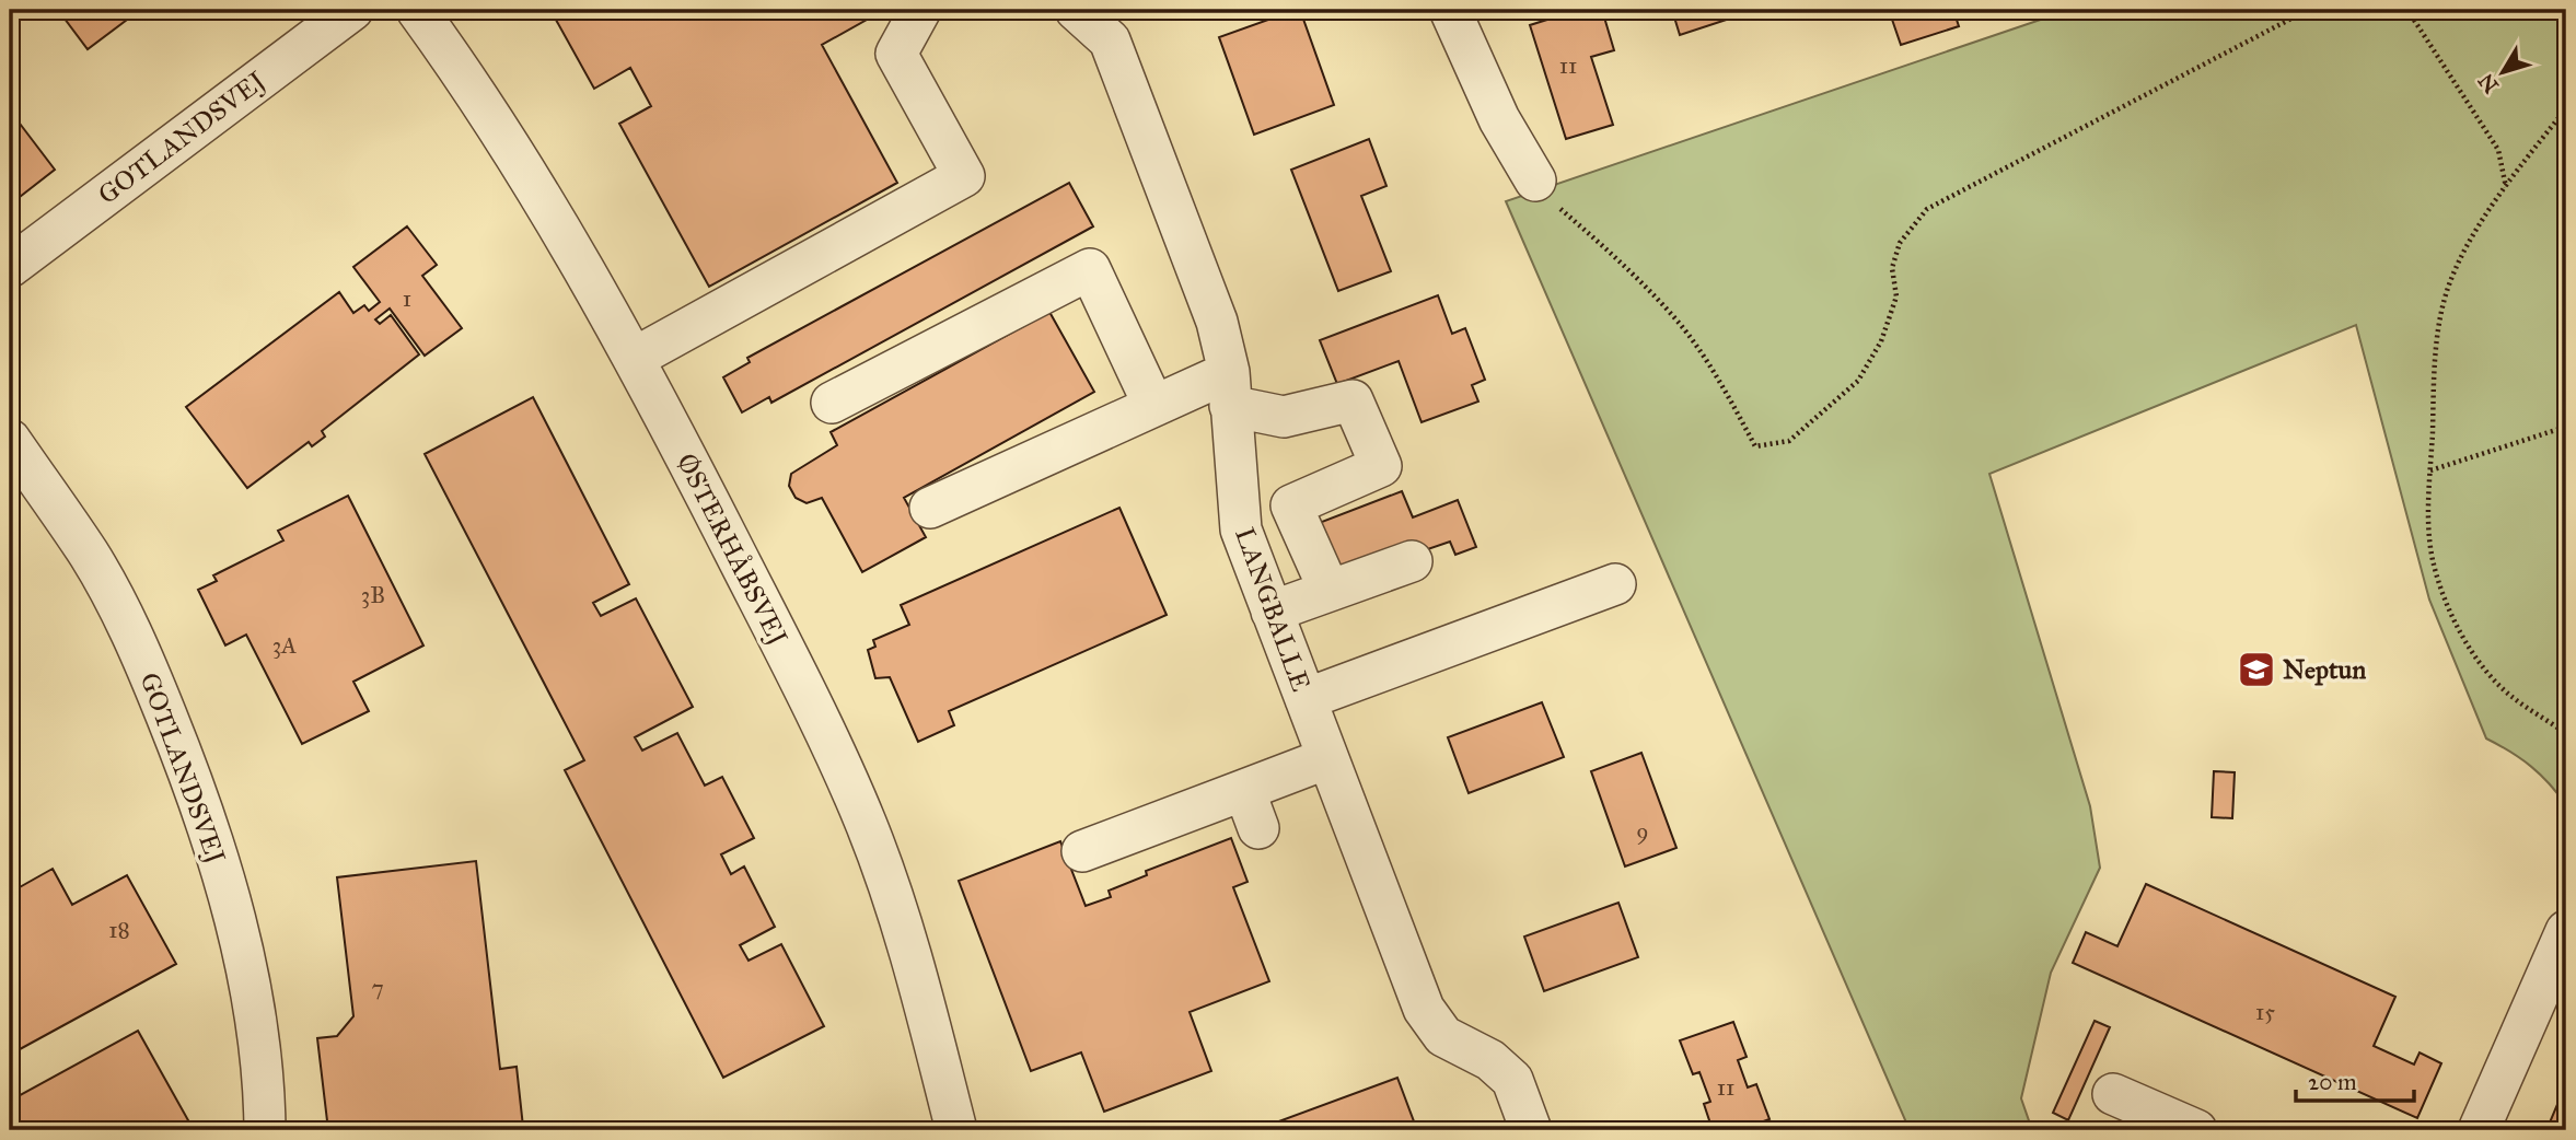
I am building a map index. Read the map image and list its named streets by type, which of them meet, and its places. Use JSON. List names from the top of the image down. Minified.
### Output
{"streets":{"street":["GOTLANDSVEJ","ØSTERHÅBSVEJ","LANGBALLE"]},"places":{"school or university":["Neptun"]},"house_numbers":["11","1","3B","3A","9","18","7","15","11"],"scale_bar":"20 m","north":"bottom left"}
